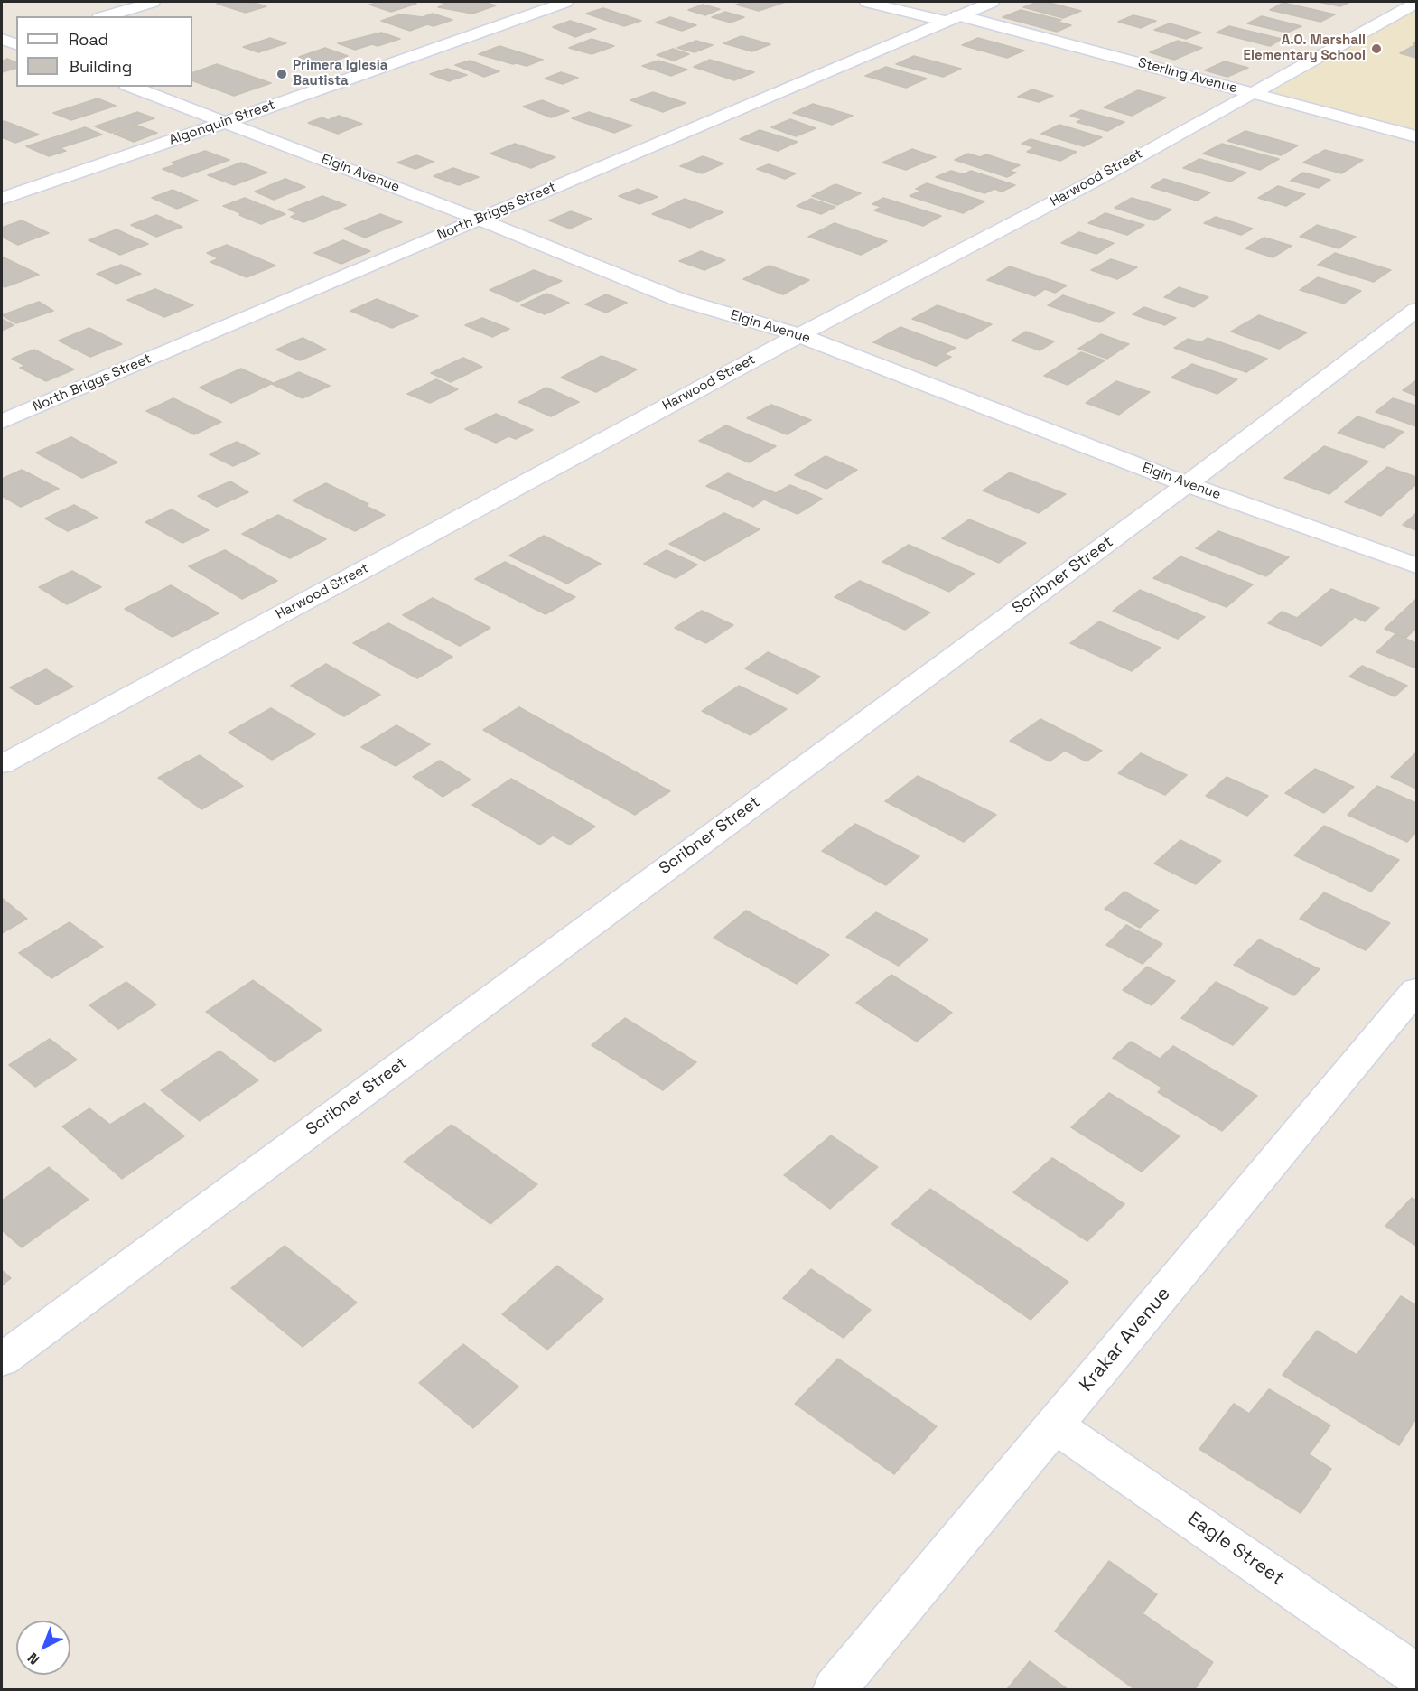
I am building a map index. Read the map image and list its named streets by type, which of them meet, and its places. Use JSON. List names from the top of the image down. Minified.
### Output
{"streets":{"street":["Sterling Avenue","Algonquin Street","Elgin Avenue","Harwood Street","North Briggs Street","Scribner Street","Krakar Avenue","Eagle Street"]},"crossings":[["Sterling Avenue","Harwood Street"],["Sterling Avenue","North Briggs Street"],["Algonquin Street","Elgin Avenue"],["Elgin Avenue","Harwood Street"],["Elgin Avenue","North Briggs Street"],["Elgin Avenue","Scribner Street"],["Krakar Avenue","Eagle Street"]],"places":["A.O. Marshall Elementary School","Primera Iglesia Bautista"],"legend":["Road","Building"],"north":"bottom left"}
